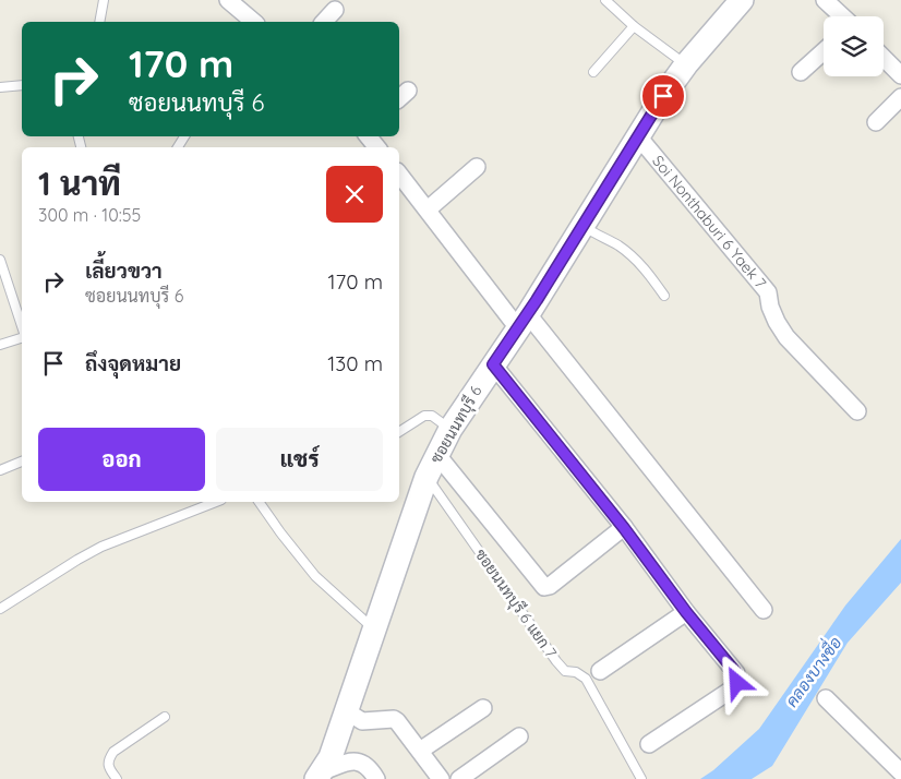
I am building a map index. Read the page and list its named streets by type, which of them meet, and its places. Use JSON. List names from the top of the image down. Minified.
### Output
{"streets":{"street":["Soi Nonthaburi 6 Yaek 7","ซอยนนทบุรี 6"],"lane":["ซอยนนทบุรี 6 แยก 7"]},"crossings":[["Soi Nonthaburi 6 Yaek 7","ซอยนนทบุรี 6"],["ซอยนนทบุรี 6","ซอยนนทบุรี 6 แยก 7"]],"water":["คลองบางซื่อ"],"page":{"turn":["170 m","ซอยนนทบุรี 6"],"heading":["1 นาที","300 m · 10:55"],"list":[{"name":"เลี้ยวขวา","note":"ซอยนนทบุรี 6","value":"170 m"},{"name":"ถึงจุดหมาย","value":"130 m"}],"buttons":["ออก","แชร์"]}}
